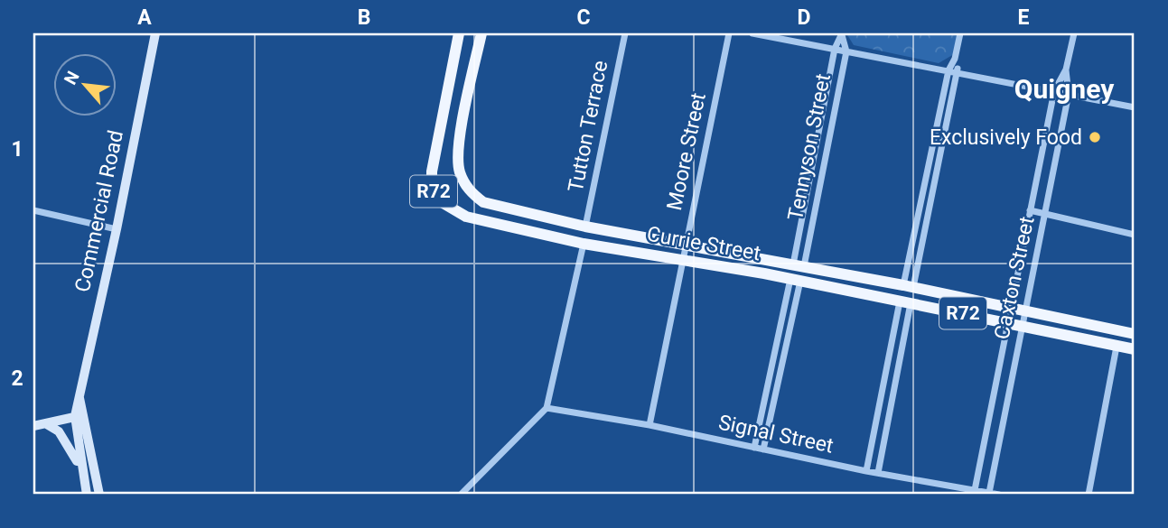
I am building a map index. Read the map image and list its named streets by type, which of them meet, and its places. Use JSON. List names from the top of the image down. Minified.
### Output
{"streets":{"main road":["R72","Currie Street"],"street":["Tutton Terrace","Tennyson Street","Moore Street","Commercial Road","Caxton Street","Signal Street"]},"crossings":[["Tutton Terrace","Currie Street"],["Tennyson Street","Currie Street"],["Moore Street","Currie Street"],["Moore Street","Signal Street"],["Currie Street","Caxton Street"],["Caxton Street","Signal Street"]],"districts":["Quigney"],"places":["Exclusively Food"],"north":"top left","grid":{"columns":["A","B","C","D","E"],"rows":["1","2"]}}
